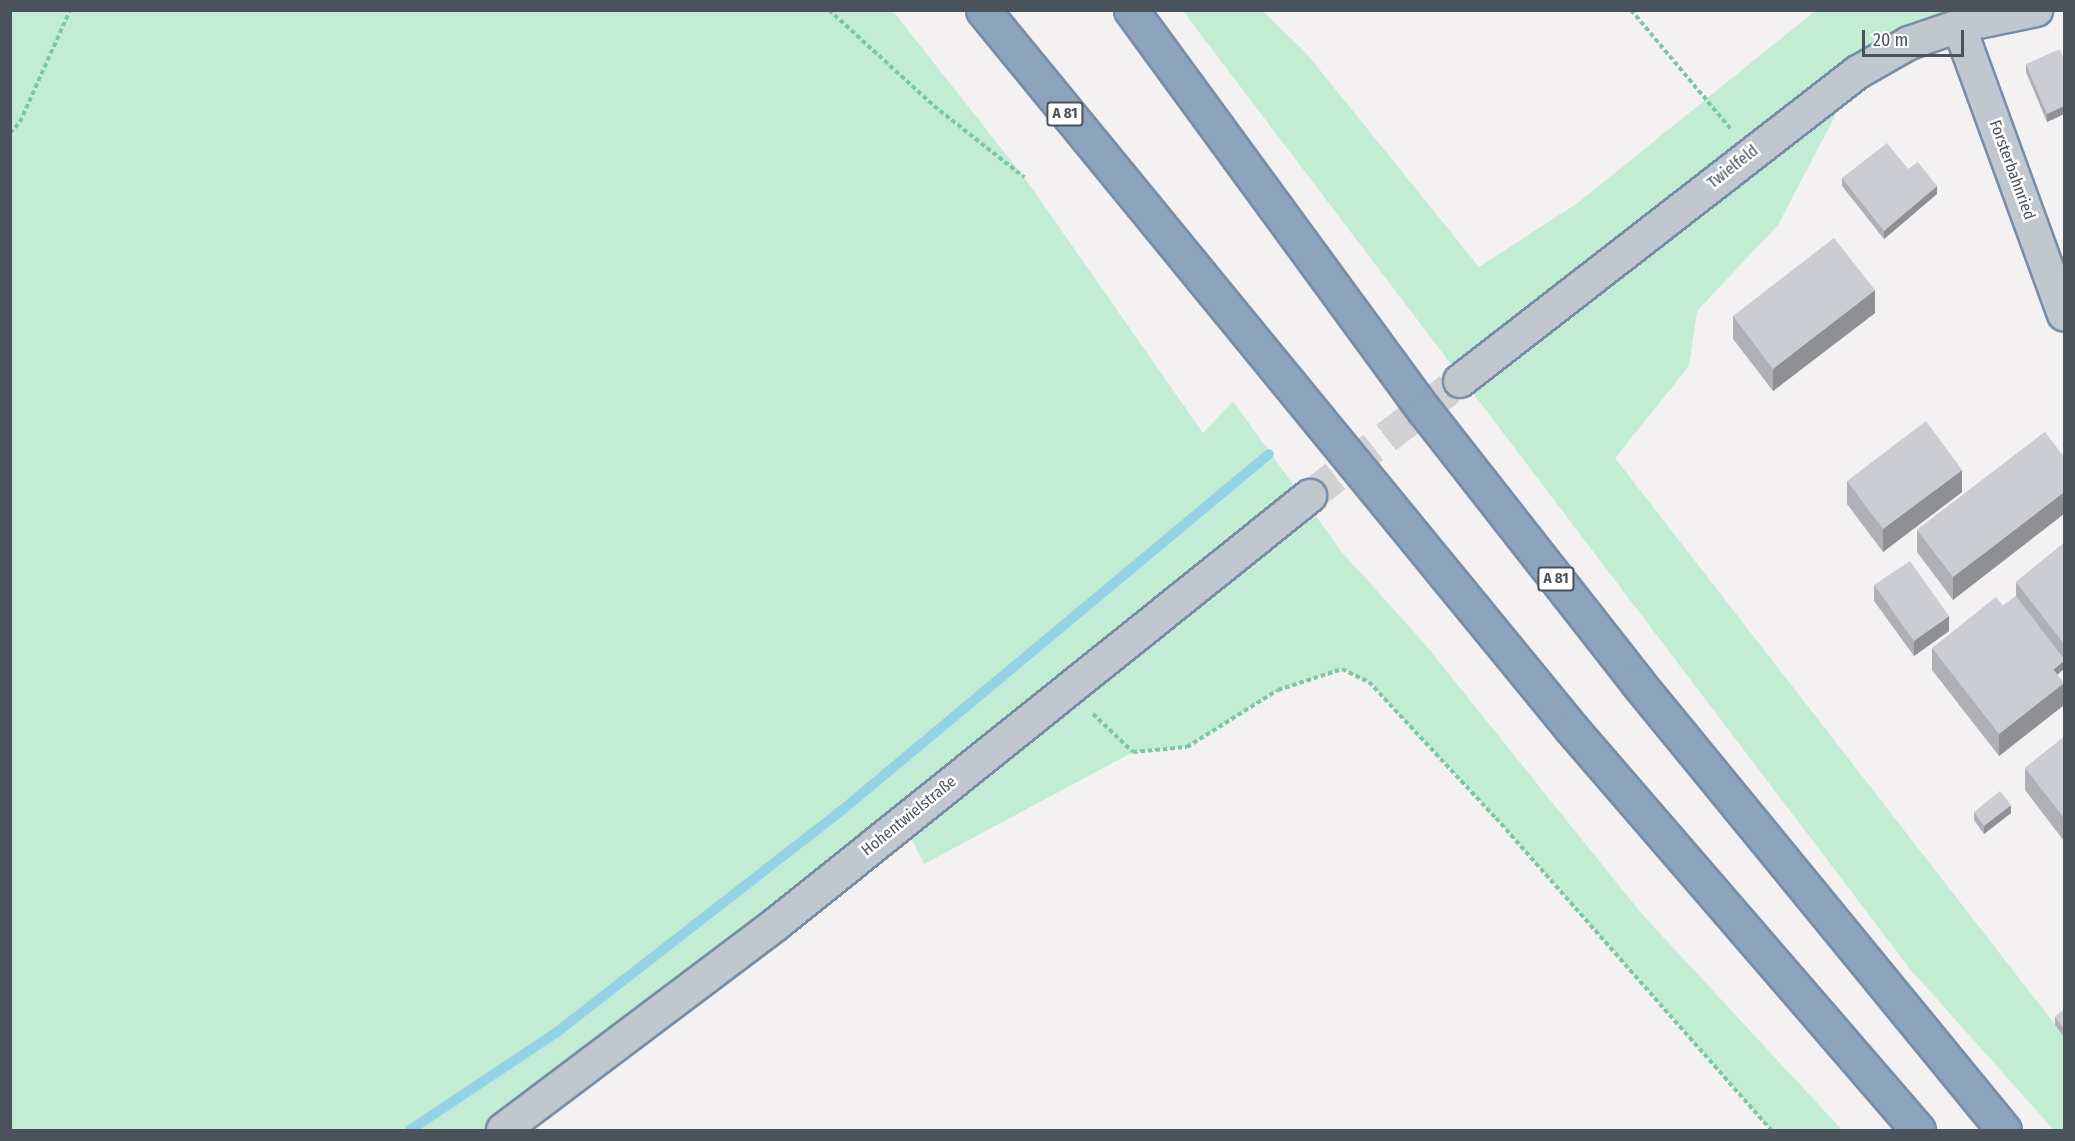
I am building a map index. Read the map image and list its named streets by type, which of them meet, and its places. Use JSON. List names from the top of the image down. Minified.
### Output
{"streets":{"highway":["A 81"],"street":["Twielfeld","Forsterbahnried","Hohentwielstraße"]},"crossings":[["Twielfeld","Forsterbahnried"]],"scale_bar":"20 m"}
